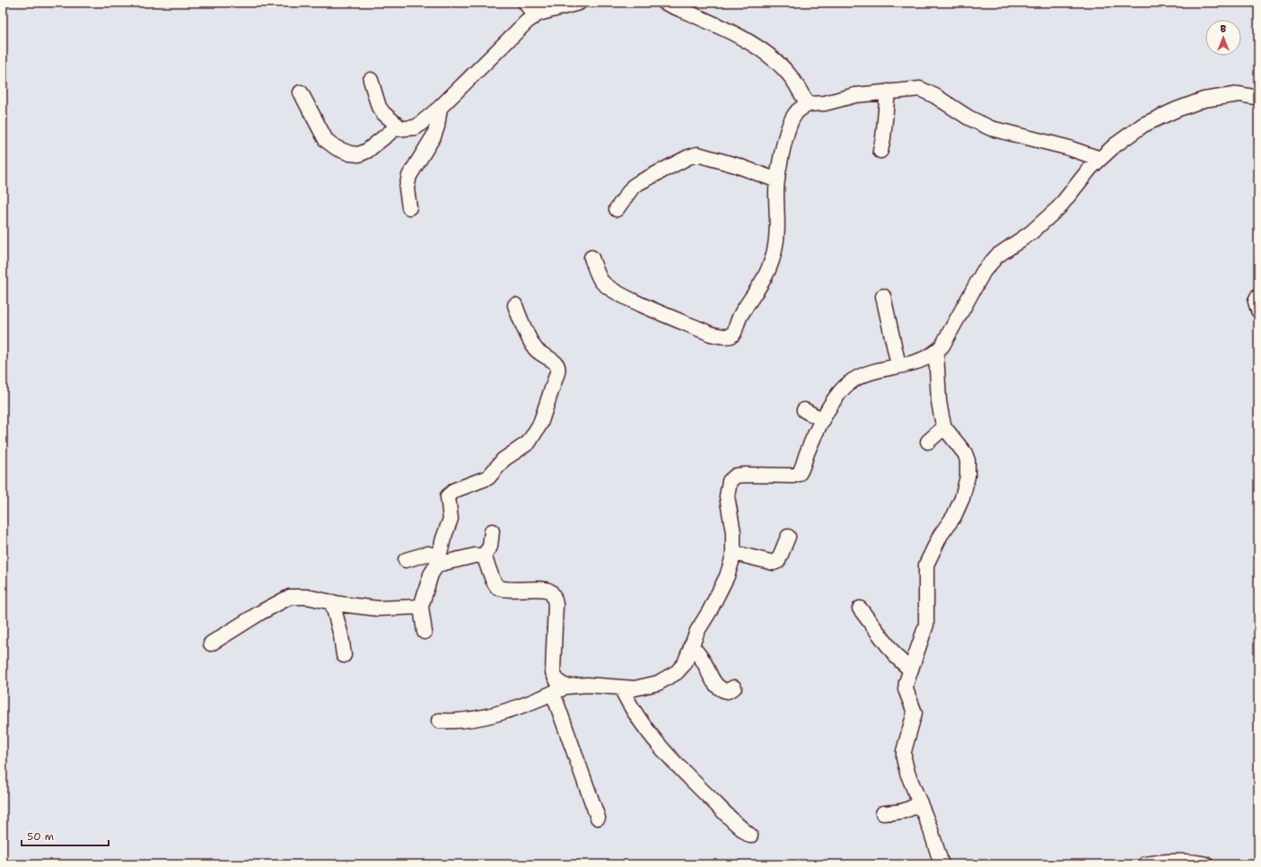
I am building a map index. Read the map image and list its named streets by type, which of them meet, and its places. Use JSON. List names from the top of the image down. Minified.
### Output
{"scale_bar":"50 m","north":"top"}
